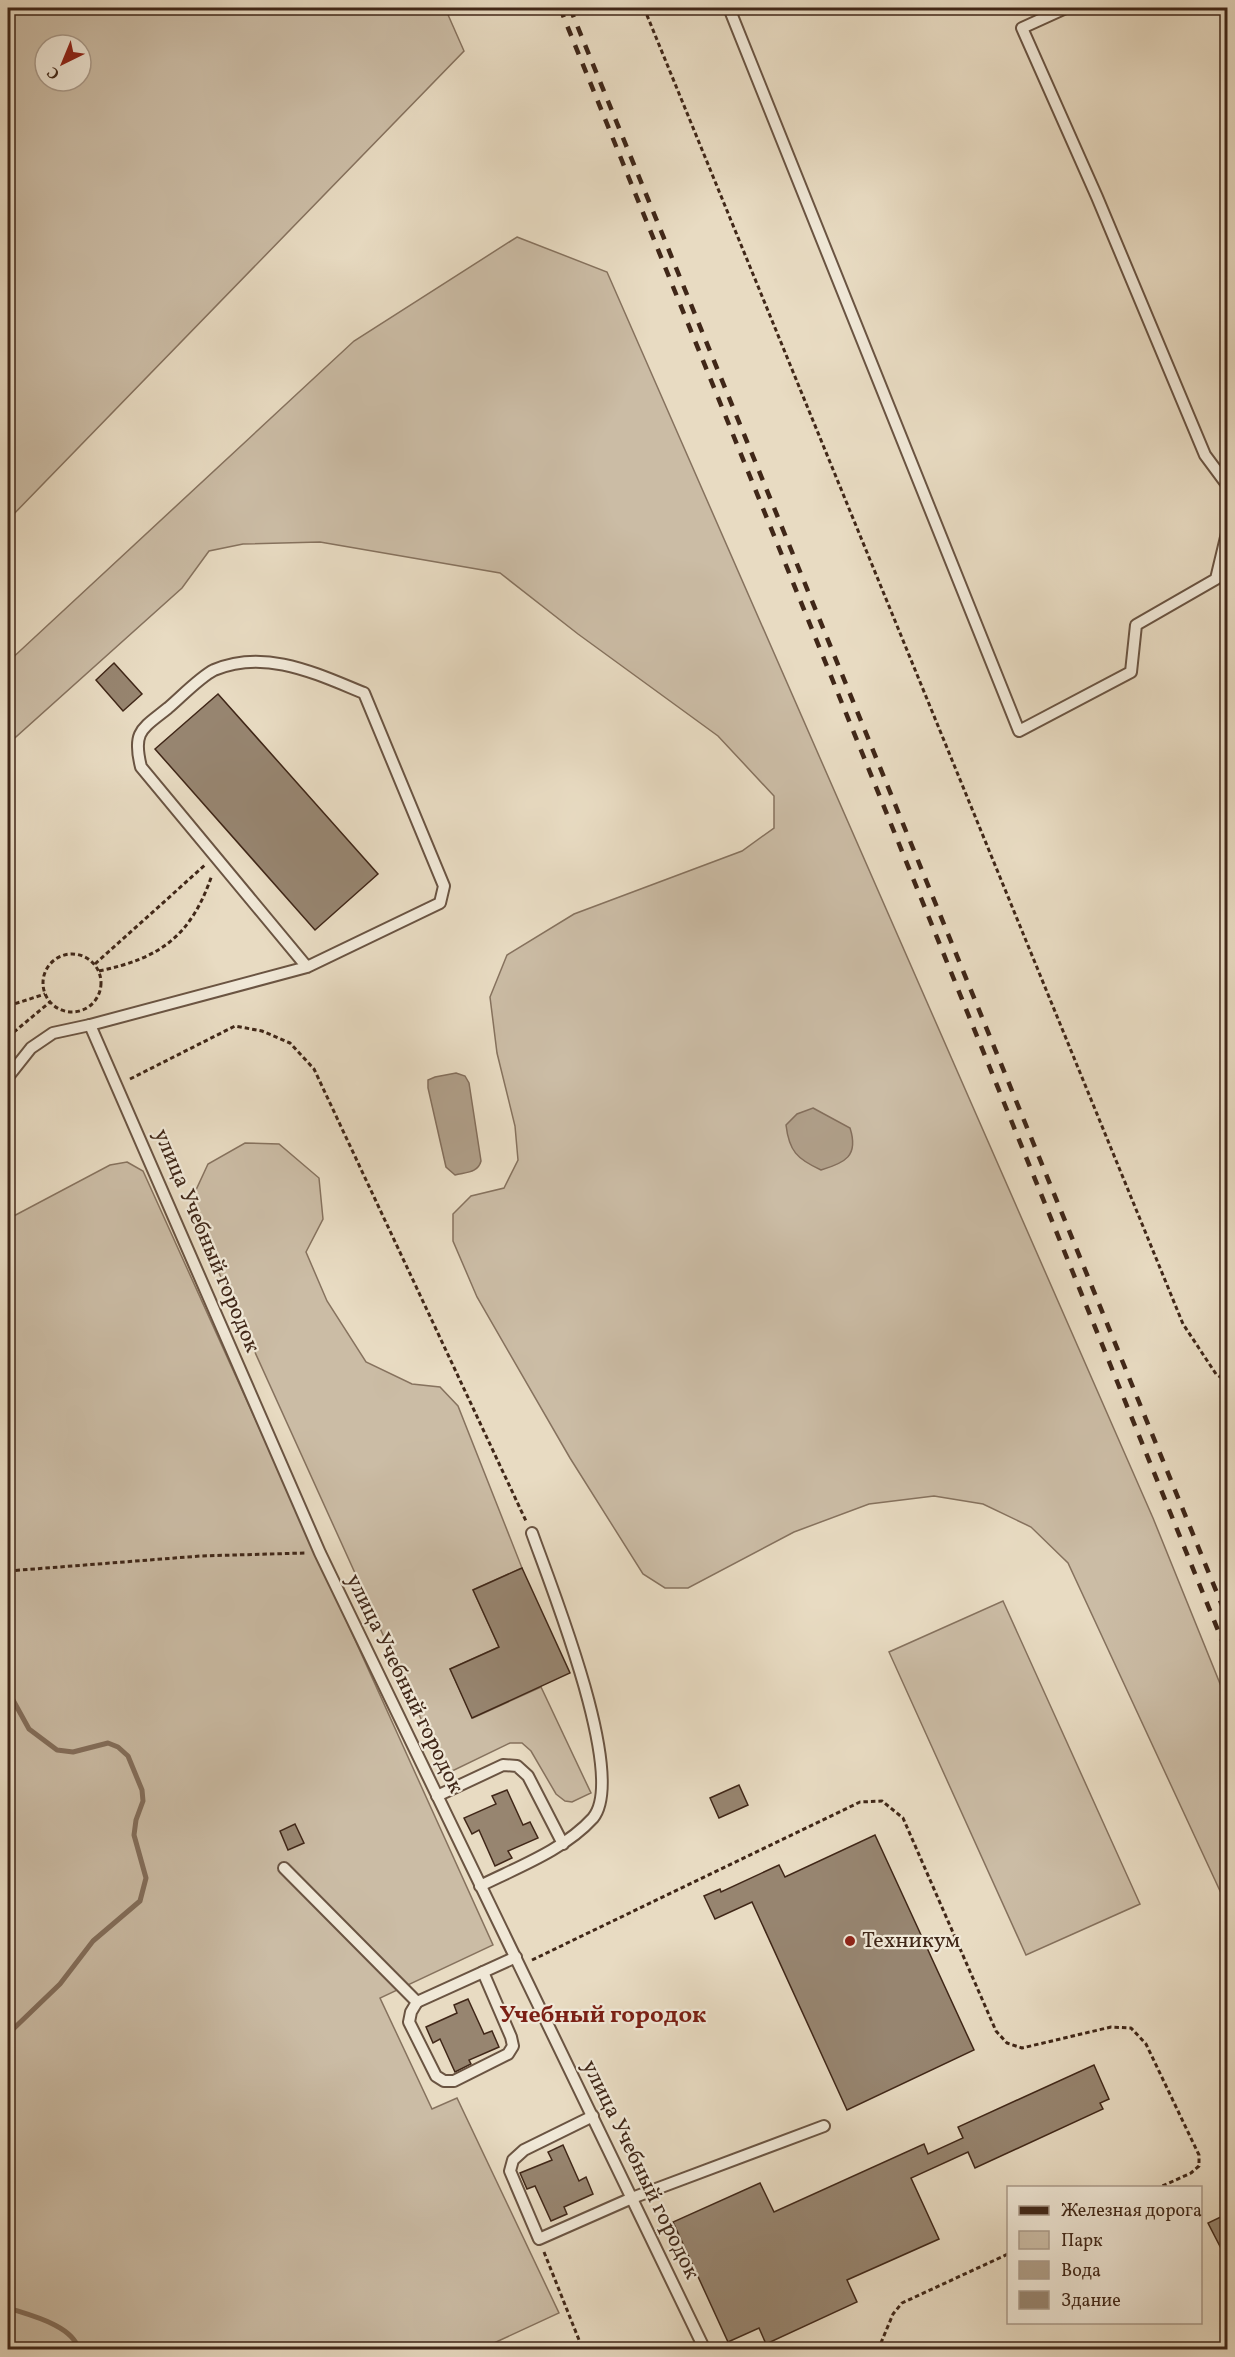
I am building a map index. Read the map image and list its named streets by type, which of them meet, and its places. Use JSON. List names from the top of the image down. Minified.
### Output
{"streets":{"lane":["улица Учебный городок"]},"districts":["Учебный городок"],"places":["Техникум"],"legend":["Железная дорога","Парк","Вода","Здание"],"north":"bottom left"}
